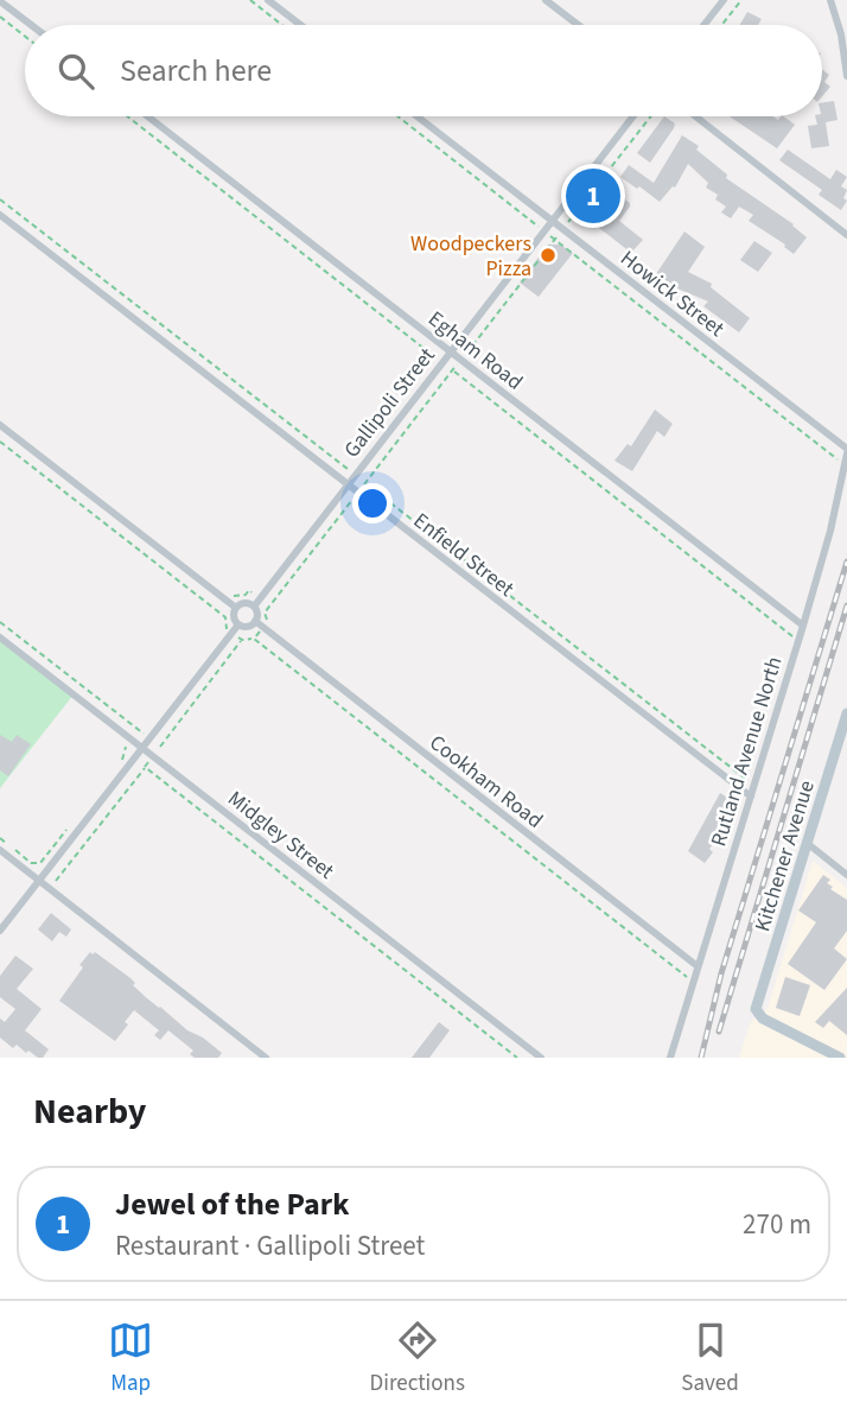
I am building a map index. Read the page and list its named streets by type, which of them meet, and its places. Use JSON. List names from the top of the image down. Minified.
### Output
{"streets":{"street":["Howick Street","Egham Road","Gallipoli Street","Enfield Street","Rutland Avenue North","Cookham Road","Midgley Street","Kitchener Avenue"]},"crossings":[["Howick Street","Gallipoli Street"],["Howick Street","Rutland Avenue North"],["Egham Road","Gallipoli Street"],["Egham Road","Rutland Avenue North"],["Gallipoli Street","Enfield Street"],["Gallipoli Street","Cookham Road"],["Enfield Street","Rutland Avenue North"],["Rutland Avenue North","Cookham Road"]],"places":["Woodpeckers Pizza"],"page":{"search":"Search here","pins":"1","heading":"Nearby","list":[{"mark":"1","name":"Jewel of the Park","note":"Restaurant · Gallipoli Street","value":"270 m"}],"nav":["Map","Directions","Saved"]}}
